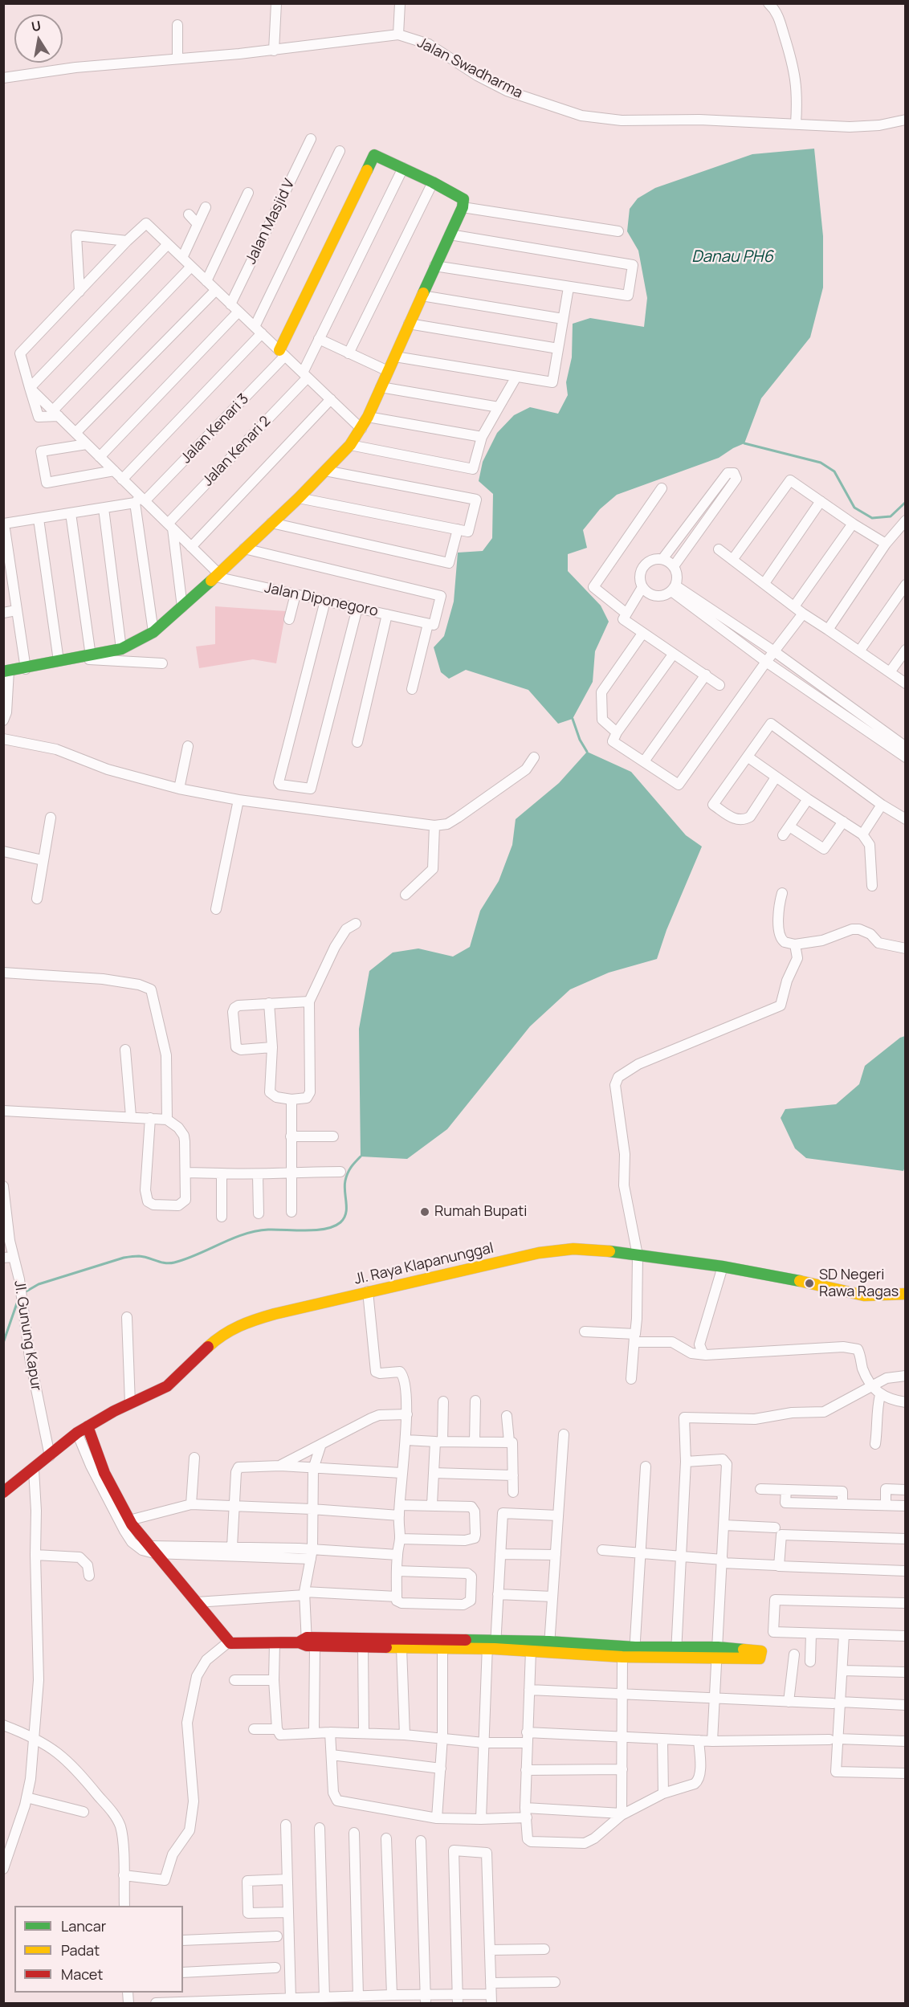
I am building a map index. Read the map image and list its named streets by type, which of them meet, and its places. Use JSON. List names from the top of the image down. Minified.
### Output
{"streets":{"street":["Jalan Swadharma","Jalan Masjid V","Jalan Kenari 3","Jalan Kenari 2","Jalan Diponegoro","Jl. Raya Klapanunggal","Jl. Gunung Kapur"]},"crossings":[["Jl. Raya Klapanunggal","Jl. Gunung Kapur"]],"water":["Danau PH6"],"places":["Rumah Bupati","SD Negeri Rawa Ragas"],"legend":["Lancar","Padat","Macet"],"north":"top"}
